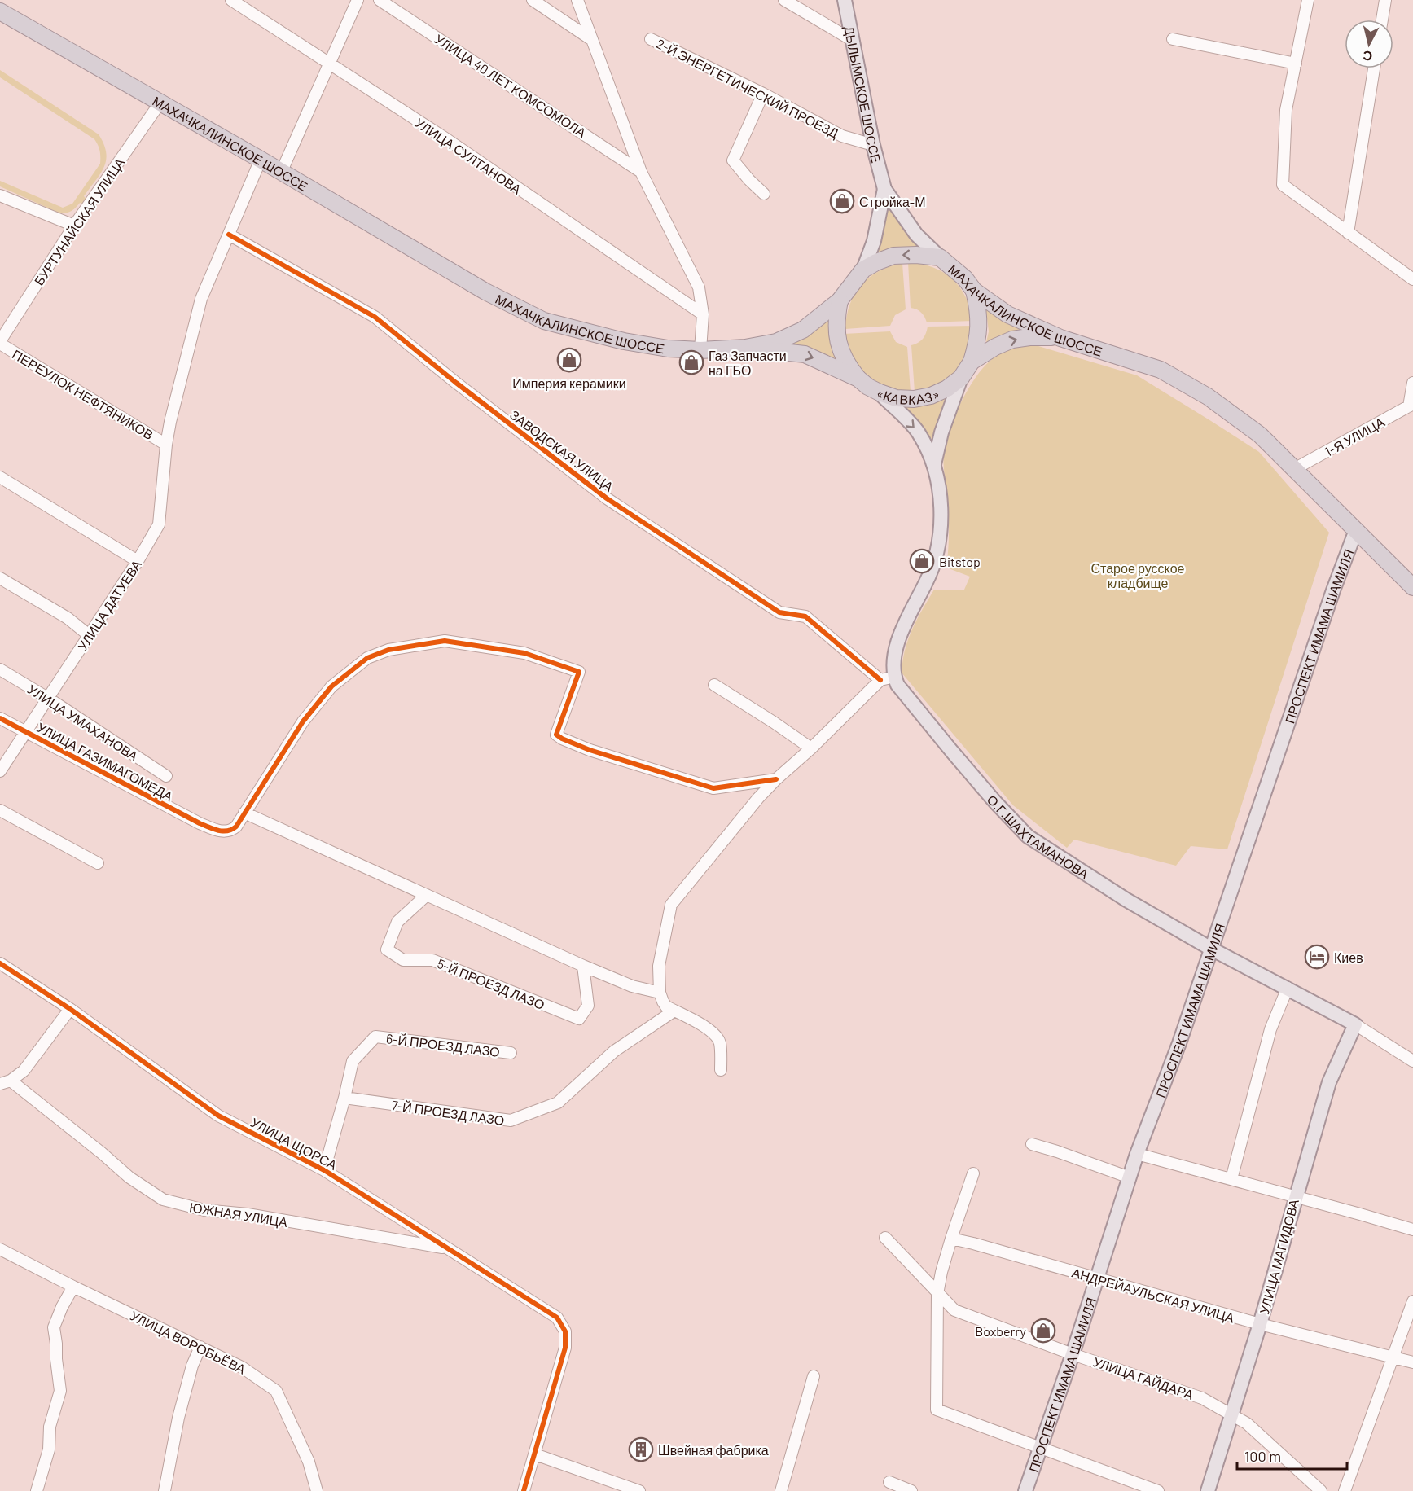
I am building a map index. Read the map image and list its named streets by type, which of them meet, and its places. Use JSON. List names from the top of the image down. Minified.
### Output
{"streets":{"highway":["МАХАЧКАЛИНСКОЕ ШОССЕ","«КАВКАЗ»"],"main road":["ДЫЛЫМСКОЕ ШОССЕ","ПРОСПЕКТ ИМАМА ШАМИЛЯ","О.Г.ШАХТАМАНОВА","УЛИЦА МАГИДОВА"],"street":["УЛИЦА 40 ЛЕТ КОМСОМОЛА","2-Й ЭНЕРГЕТИЧЕСКИЙ ПРОЕЗД","УЛИЦА СУЛТАНОВА","БУРТУНАЙСКАЯ УЛИЦА","ПЕРЕУЛОК НЕФТЯНИКОВ","1-Я УЛИЦА","ЗАВОДСКАЯ УЛИЦА","УЛИЦА ДАТУЕВА","УЛИЦА УМАХАНОВА","УЛИЦА ГАЗИМАГОМЕДА","5-Й ПРОЕЗД ЛАЗО","6-Й ПРОЕЗД ЛАЗО","7-Й ПРОЕЗД ЛАЗО","УЛИЦА ЩОРСА","ЮЖНАЯ УЛИЦА","АНДРЕЙАУЛЬСКАЯ УЛИЦА","УЛИЦА ВОРОБЬЁВА","УЛИЦА ГАЙДАРА"]},"crossings":[["2-Й ЭНЕРГЕТИЧЕСКИЙ ПРОЕЗД","ДЫЛЫМСКОЕ ШОССЕ"],["МАХАЧКАЛИНСКОЕ ШОССЕ","БУРТУНАЙСКАЯ УЛИЦА"],["МАХАЧКАЛИНСКОЕ ШОССЕ","«КАВКАЗ»"],["МАХАЧКАЛИНСКОЕ ШОССЕ","1-Я УЛИЦА"],["МАХАЧКАЛИНСКОЕ ШОССЕ","УЛИЦА ДАТУЕВА"],["МАХАЧКАЛИНСКОЕ ШОССЕ","ПРОСПЕКТ ИМАМА ШАМИЛЯ"],["БУРТУНАЙСКАЯ УЛИЦА","ПЕРЕУЛОК НЕФТЯНИКОВ"],["ПЕРЕУЛОК НЕФТЯНИКОВ","УЛИЦА ДАТУЕВА"],["ЗАВОДСКАЯ УЛИЦА","УЛИЦА ДАТУЕВА"],["ЗАВОДСКАЯ УЛИЦА","О.Г.ШАХТАМАНОВА"],["УЛИЦА ДАТУЕВА","УЛИЦА УМАХАНОВА"],["УЛИЦА ДАТУЕВА","УЛИЦА ГАЗИМАГОМЕДА"],["ПРОСПЕКТ ИМАМА ШАМИЛЯ","О.Г.ШАХТАМАНОВА"],["ПРОСПЕКТ ИМАМА ШАМИЛЯ","АНДРЕЙАУЛЬСКАЯ УЛИЦА"],["ПРОСПЕКТ ИМАМА ШАМИЛЯ","УЛИЦА ГАЙДАРА"],["О.Г.ШАХТАМАНОВА","УЛИЦА МАГИДОВА"],["6-Й ПРОЕЗД ЛАЗО","7-Й ПРОЕЗД ЛАЗО"],["УЛИЦА ЩОРСА","ЮЖНАЯ УЛИЦА"],["УЛИЦА МАГИДОВА","АНДРЕЙАУЛЬСКАЯ УЛИЦА"],["УЛИЦА МАГИДОВА","УЛИЦА ГАЙДАРА"]],"one_way":["«КАВКАЗ»"],"parks":["Старое русское кладбище"],"places":{"shop":["Стройка-М","Империя керамики","Газ Запчасти на ГБО","Bitstop","Boxberry"],"hotel":["Киев"],"building":["Швейная фабрика"]},"scale_bar":"100 m","north":"bottom"}
